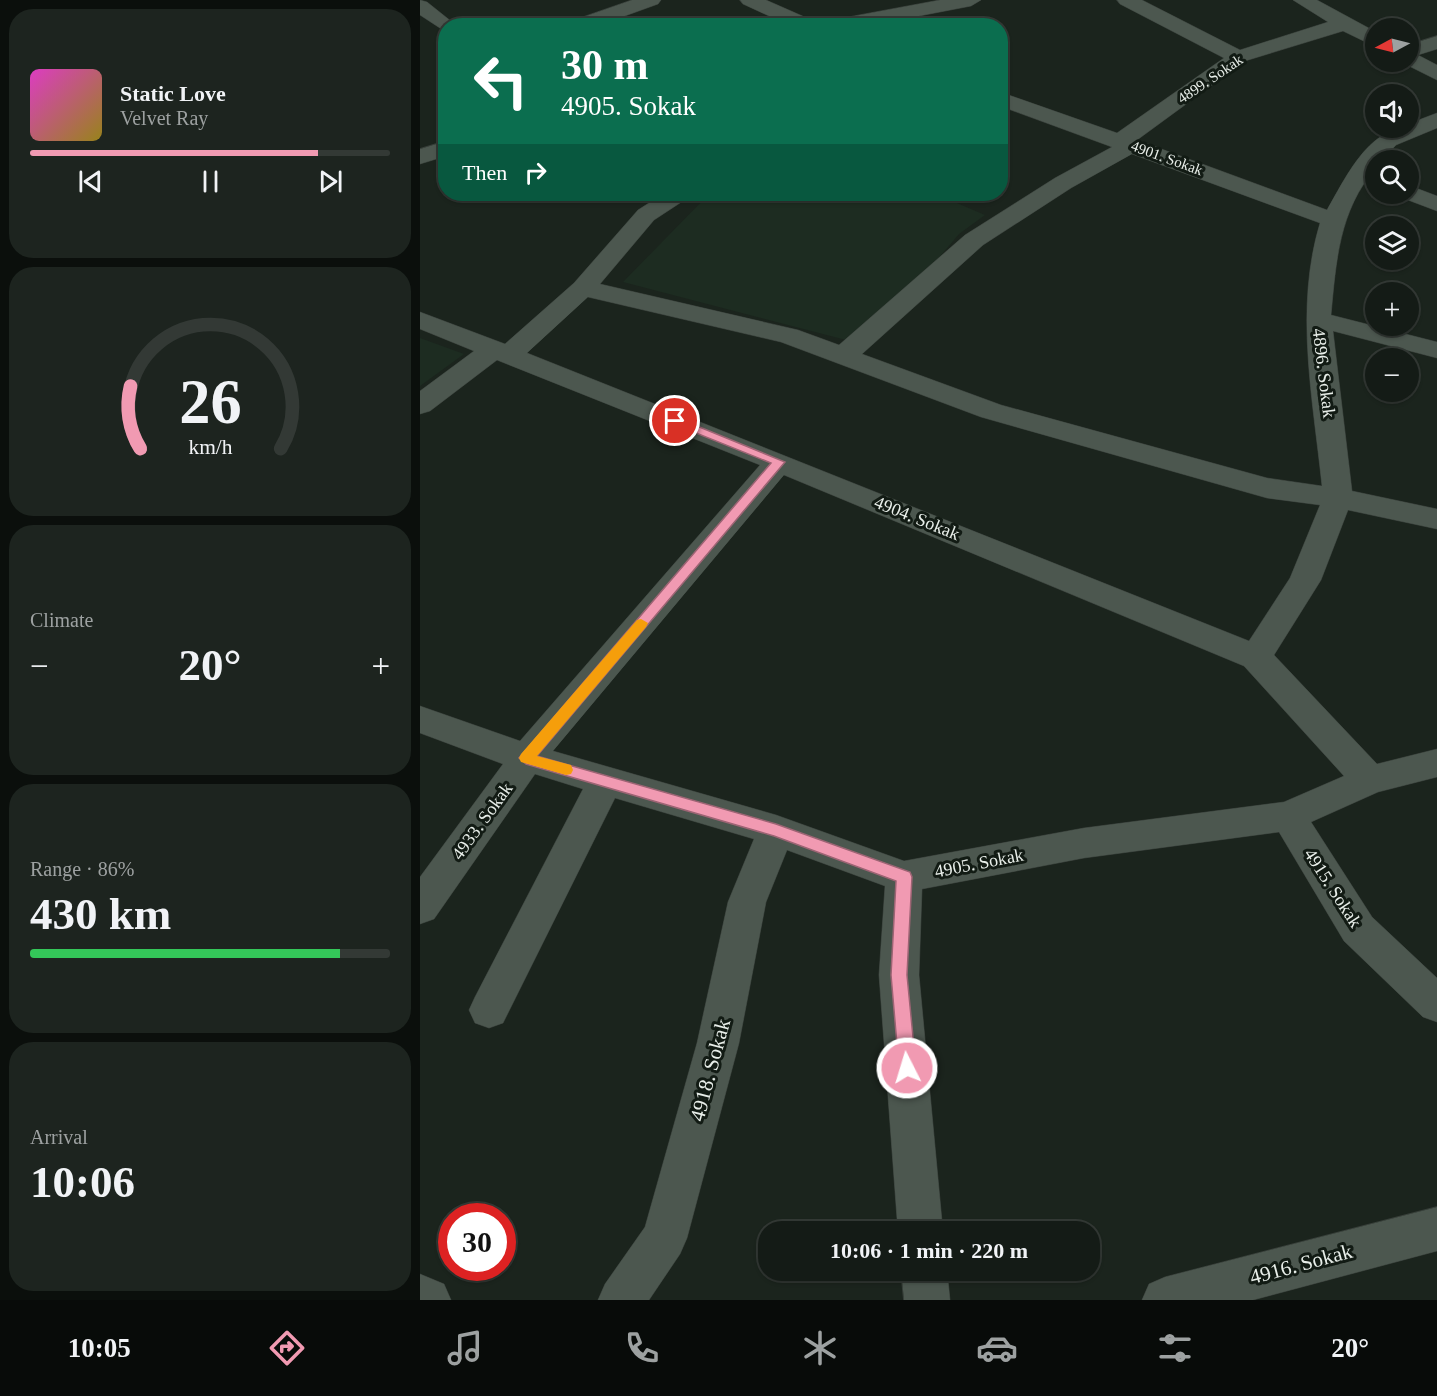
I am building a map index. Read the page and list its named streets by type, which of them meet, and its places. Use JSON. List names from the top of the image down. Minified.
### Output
{"streets":{"street":["4899. Sokak","4901. Sokak","4896. Sokak","4904. Sokak","4933. Sokak","4905. Sokak","4915. Sokak","4918. Sokak","4916. Sokak"]},"crossings":[["4899. Sokak","4901. Sokak"],["4901. Sokak","4896. Sokak"],["4896. Sokak","4904. Sokak"],["4904. Sokak","4933. Sokak"],["4904. Sokak","4905. Sokak"],["4905. Sokak","4915. Sokak"]],"north":"left","page":{"map_buttons":["+","−"],"turn":["30 m","4905. Sokak"],"song":["Static Love","Velvet Ray"],"then":"Then","tile":["Climate",["Range · 86%","430 km"],["Arrival","10:06"]],"heat":["−","20°","+"],"limit":"30","trip":"10:06 · 1 min · 220 m","tabs":["10:05","20°"],"gauge":["26","km/h"]}}
